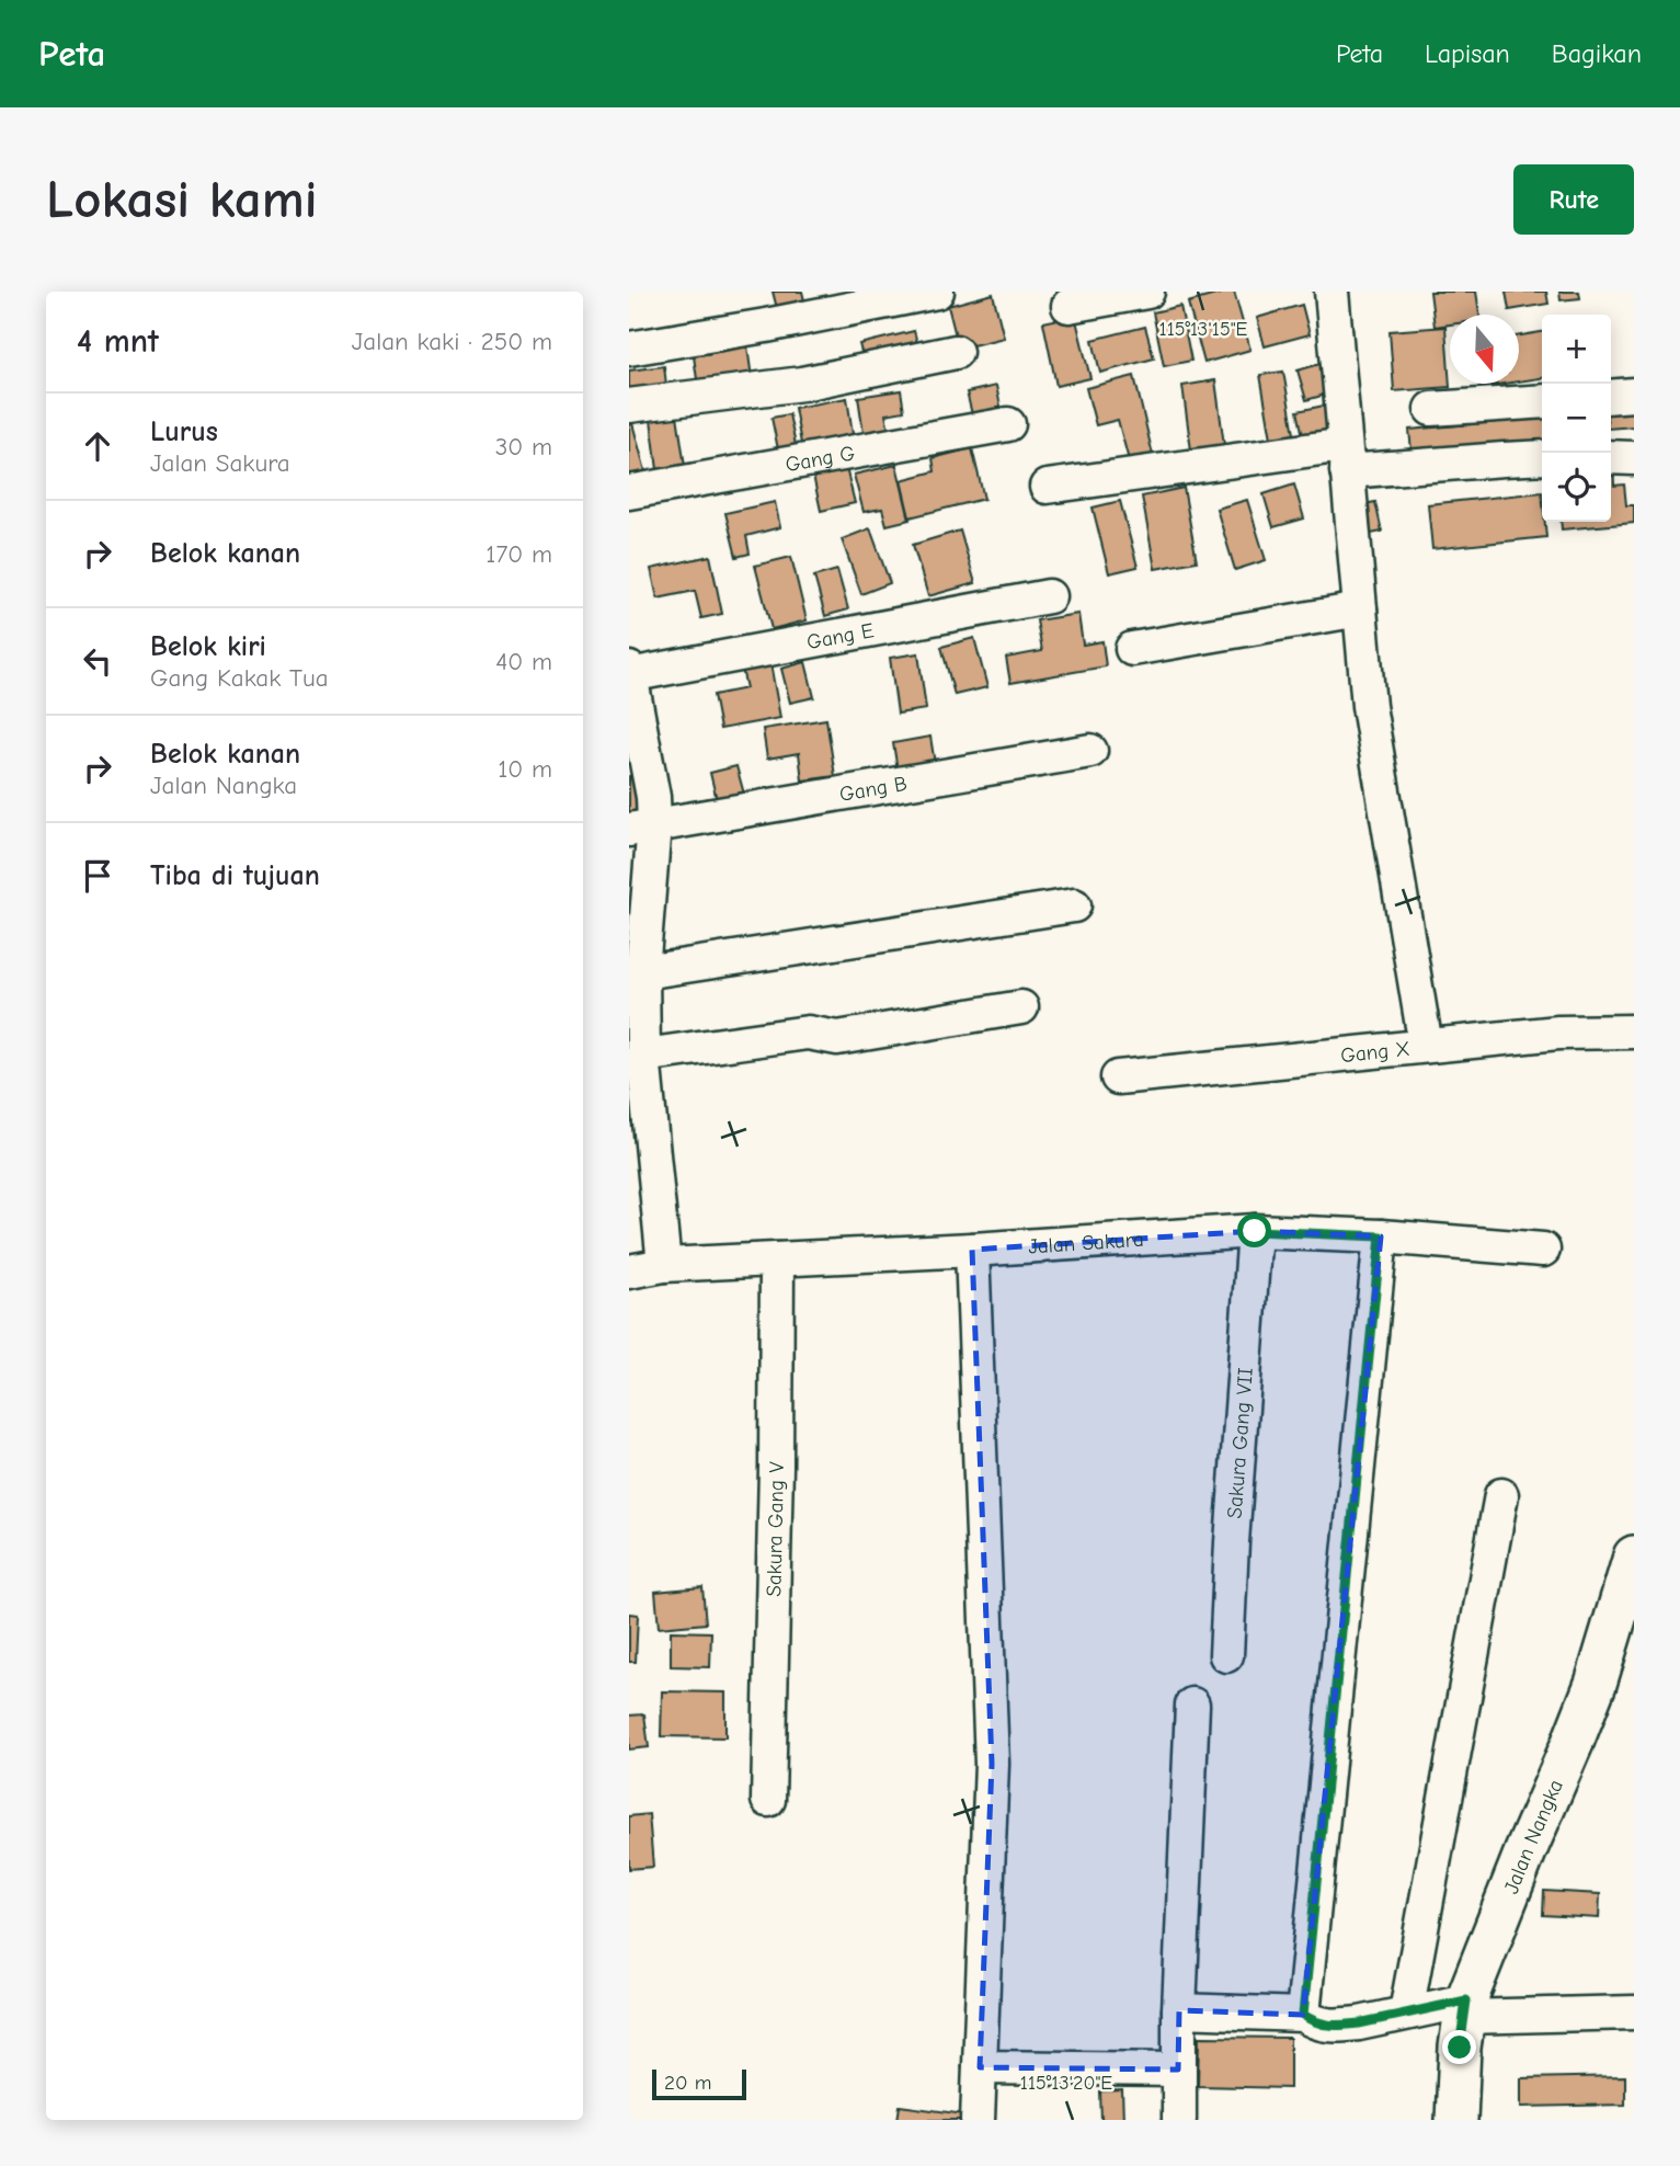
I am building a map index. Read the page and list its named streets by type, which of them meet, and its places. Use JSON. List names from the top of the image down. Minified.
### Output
{"streets":{"main road":["Jalan Nangka"],"street":["Gang G","Gang E","Gang B","Gang X","Jalan Sakura","Sakura Gang VII","Sakura Gang V"]},"crossings":[["Jalan Sakura","Sakura Gang VII"],["Jalan Sakura","Sakura Gang V"]],"scale_bar":"20 m","north":"bottom","page":{"header":"Peta","nav":["Peta","Lapisan","Bagikan"],"buttons":"Rute","title":"Lokasi kami","heading":["4 mnt","Jalan kaki · 250 m"],"map_buttons":["+","−"],"list":[["Lurus","Jalan Sakura","30 m"],["Belok kanan","170 m"],["Belok kiri","Gang Kakak Tua","40 m"],["Belok kanan","Jalan Nangka","10 m"],"Tiba di tujuan"],"scale":"20 m"},"coordinates":["115°13'15\"E","115°13'20\"E"]}
